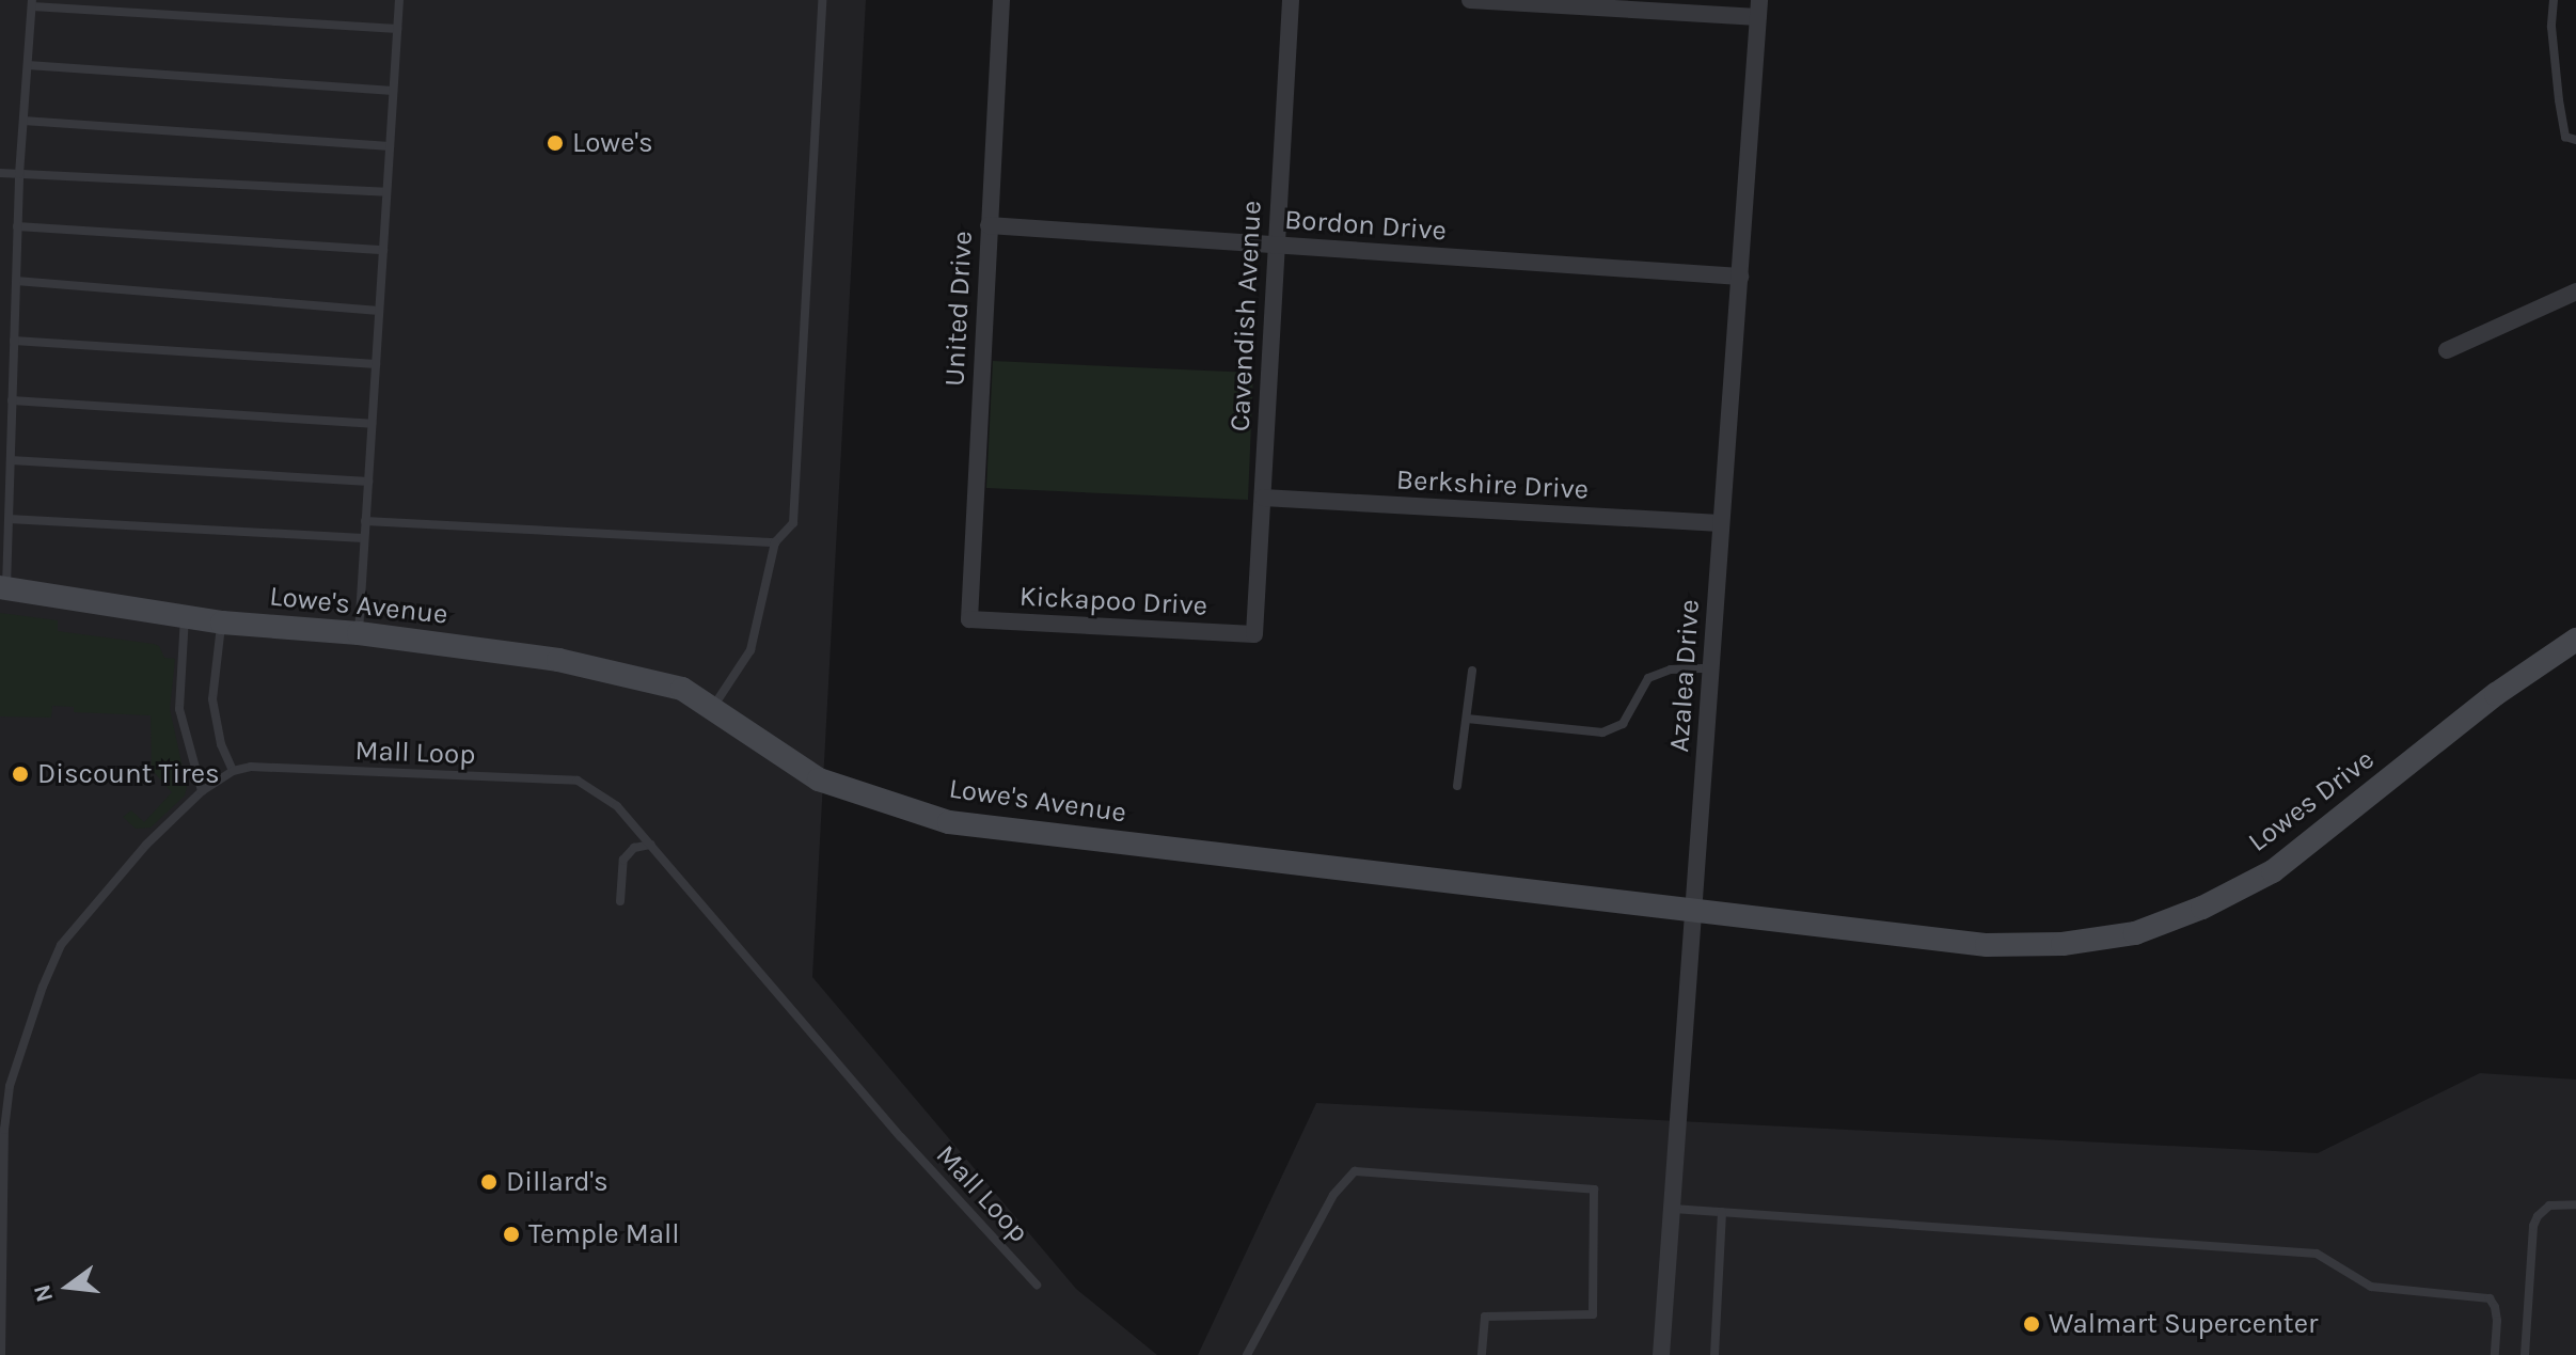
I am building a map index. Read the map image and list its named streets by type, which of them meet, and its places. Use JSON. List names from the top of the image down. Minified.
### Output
{"streets":{"street":["Bordon Drive","United Drive","Cavendish Avenue","Berkshire Drive","Kickapoo Drive","Lowe's Avenue","Azalea Drive","Lowes Drive"],"lane":["Mall Loop"]},"crossings":[["Bordon Drive","United Drive"],["Bordon Drive","Cavendish Avenue"],["Bordon Drive","Azalea Drive"],["United Drive","Kickapoo Drive"],["Cavendish Avenue","Berkshire Drive"],["Cavendish Avenue","Kickapoo Drive"],["Berkshire Drive","Azalea Drive"],["Lowe's Avenue","Azalea Drive"],["Lowe's Avenue","Lowes Drive"],["Azalea Drive","Lowes Drive"]],"places":["Lowe's","Discount Tires","Dillard's","Temple Mall","Walmart Supercenter"],"north":"left"}
